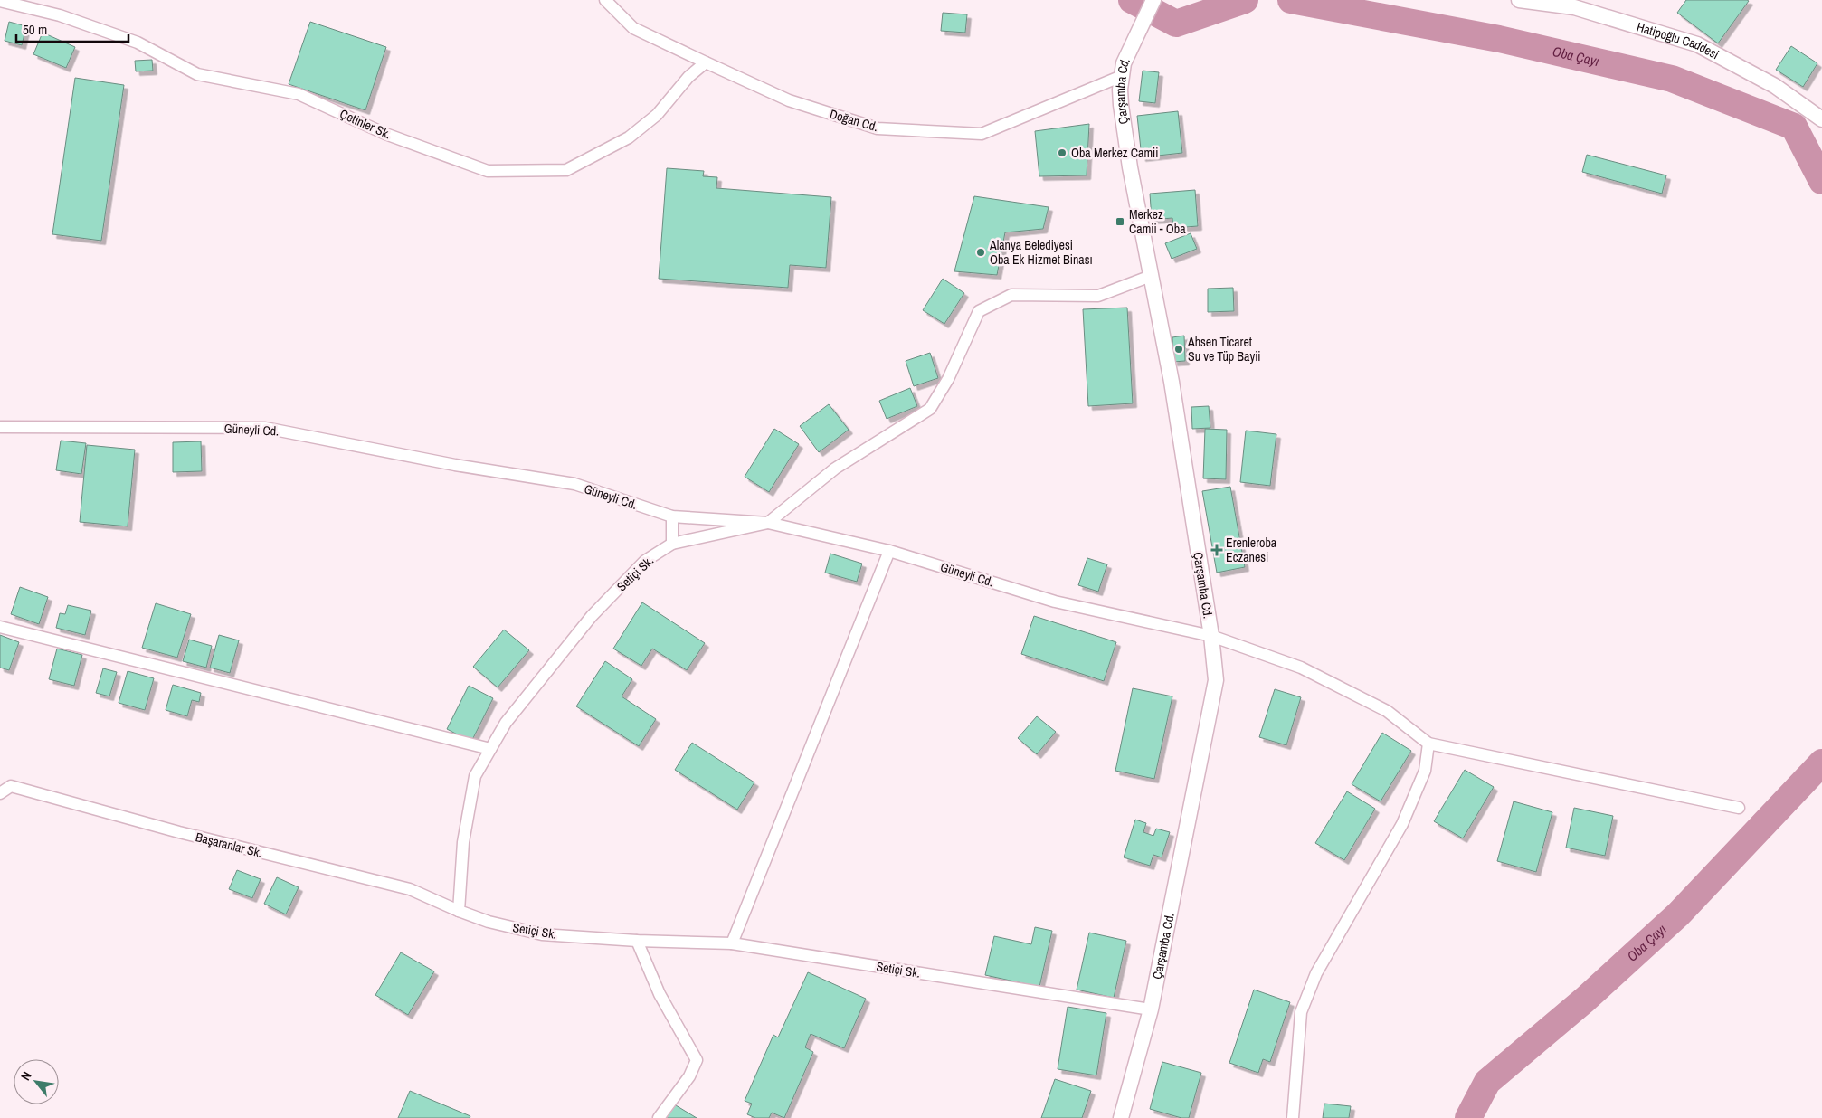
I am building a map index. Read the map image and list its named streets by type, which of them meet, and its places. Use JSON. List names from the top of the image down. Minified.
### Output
{"streets":{"street":["Hatipoğlu Caddesi","Çarşamba Cd.","Doğan Cd.","Çetinler Sk.","Güneyli Cd.","Setiçi Sk.","Başaranlar Sk."]},"crossings":[["Çarşamba Cd.","Doğan Cd."],["Çarşamba Cd.","Güneyli Cd."],["Çarşamba Cd.","Setiçi Sk."],["Doğan Cd.","Çetinler Sk."],["Güneyli Cd.","Setiçi Sk."],["Setiçi Sk.","Başaranlar Sk."]],"water":["Oba Çayı"],"places":{"other":["Oba Merkez Camii","Alanya Belediyesi Oba Ek Hizmet Binası","Ahsen Ticaret Su ve Tüp Bayii"],"transit":["Merkez Camii - Oba"],"health":["Erenleroba Eczanesi"]},"scale_bar":"50 m","north":"top left"}
